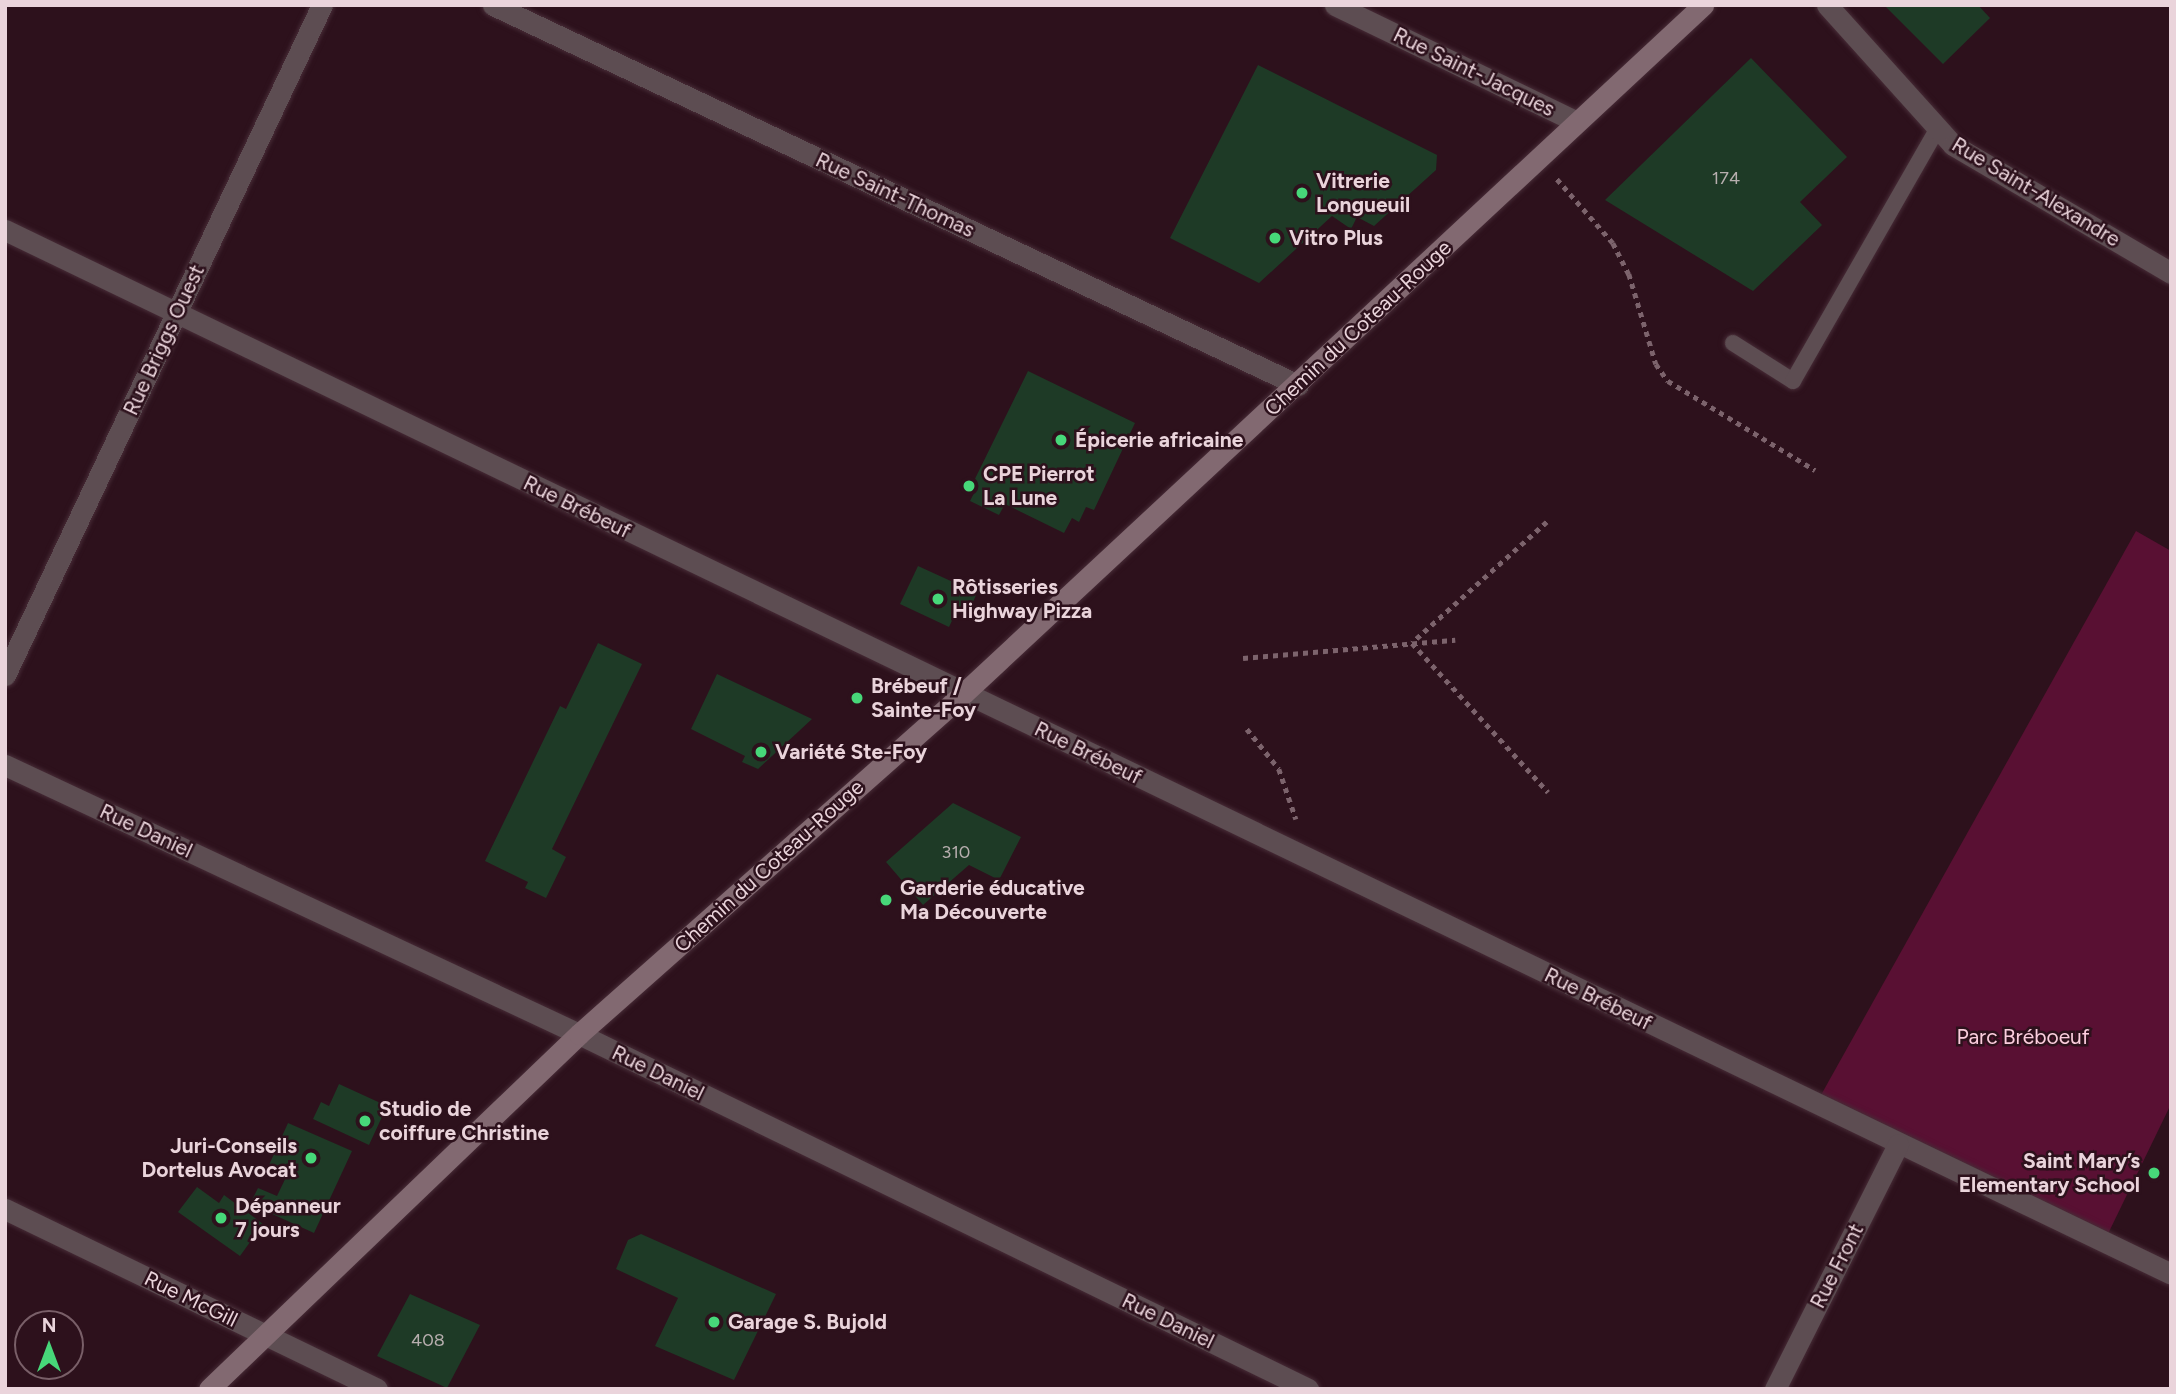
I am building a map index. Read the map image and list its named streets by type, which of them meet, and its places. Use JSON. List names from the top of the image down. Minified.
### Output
{"streets":{"street":["Rue Saint-Jacques","Rue Saint-Alexandre","Rue Saint-Thomas","Chemin du Coteau-Rouge","Rue Briggs Ouest","Rue Brébeuf","Rue Daniel","Rue Front","Rue McGill"]},"crossings":[["Rue Saint-Jacques","Chemin du Coteau-Rouge"],["Rue Saint-Thomas","Chemin du Coteau-Rouge"],["Chemin du Coteau-Rouge","Rue Brébeuf"],["Chemin du Coteau-Rouge","Rue Daniel"],["Chemin du Coteau-Rouge","Rue McGill"],["Rue Briggs Ouest","Rue Brébeuf"],["Rue Brébeuf","Rue Front"]],"parks":["Parc Bréboeuf"],"places":["Vitrerie Longueuil","Vitro Plus","Épicerie africaine","CPE Pierrot La Lune","Rôtisseries Highway Pizza","Brébeuf / Sainte-Foy","Variété Ste-Foy","Garderie éducative Ma Découverte","Studio de coiffure Christine","Juri-Conseils Dortelus Avocat","Saint Mary’s Elementary School","Dépanneur 7 jours","Garage S. Bujold"],"house_numbers":["174","310","408"],"north":"top"}
